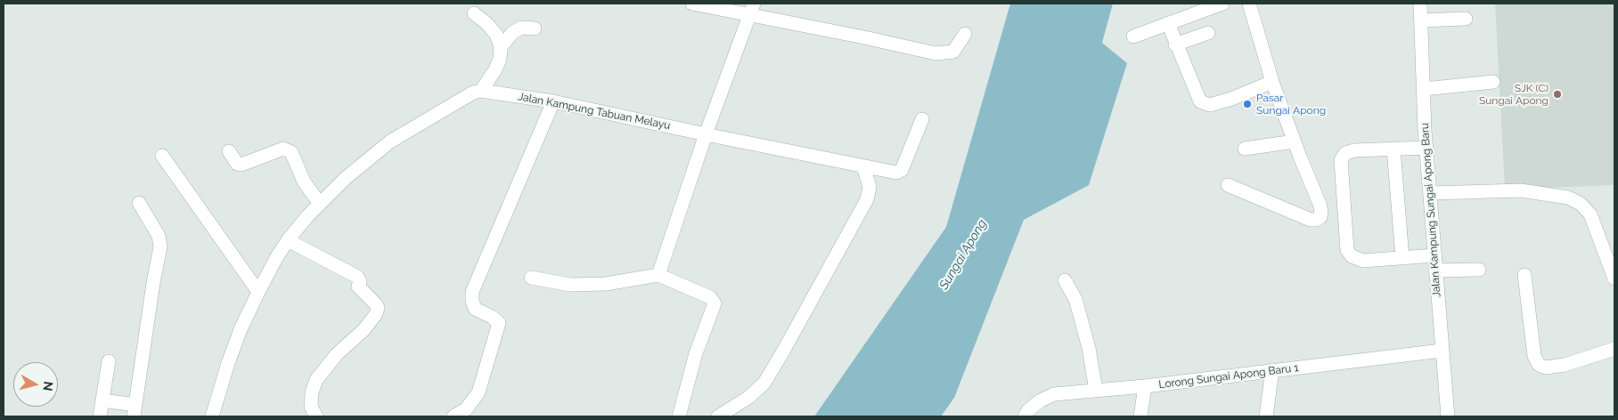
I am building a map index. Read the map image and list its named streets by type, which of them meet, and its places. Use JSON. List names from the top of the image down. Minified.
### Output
{"streets":{"street":["Jalan Kampung Tabuan Melayu","Jalan Kampung Sungai Apong Baru","Lorong Sungai Apong Baru 1"]},"crossings":[["Jalan Kampung Sungai Apong Baru","Lorong Sungai Apong Baru 1"]],"water":["Sungai Apong"],"places":["SJK (C) Sungai Apong","Pasar Sungai Apong"],"north":"right"}
